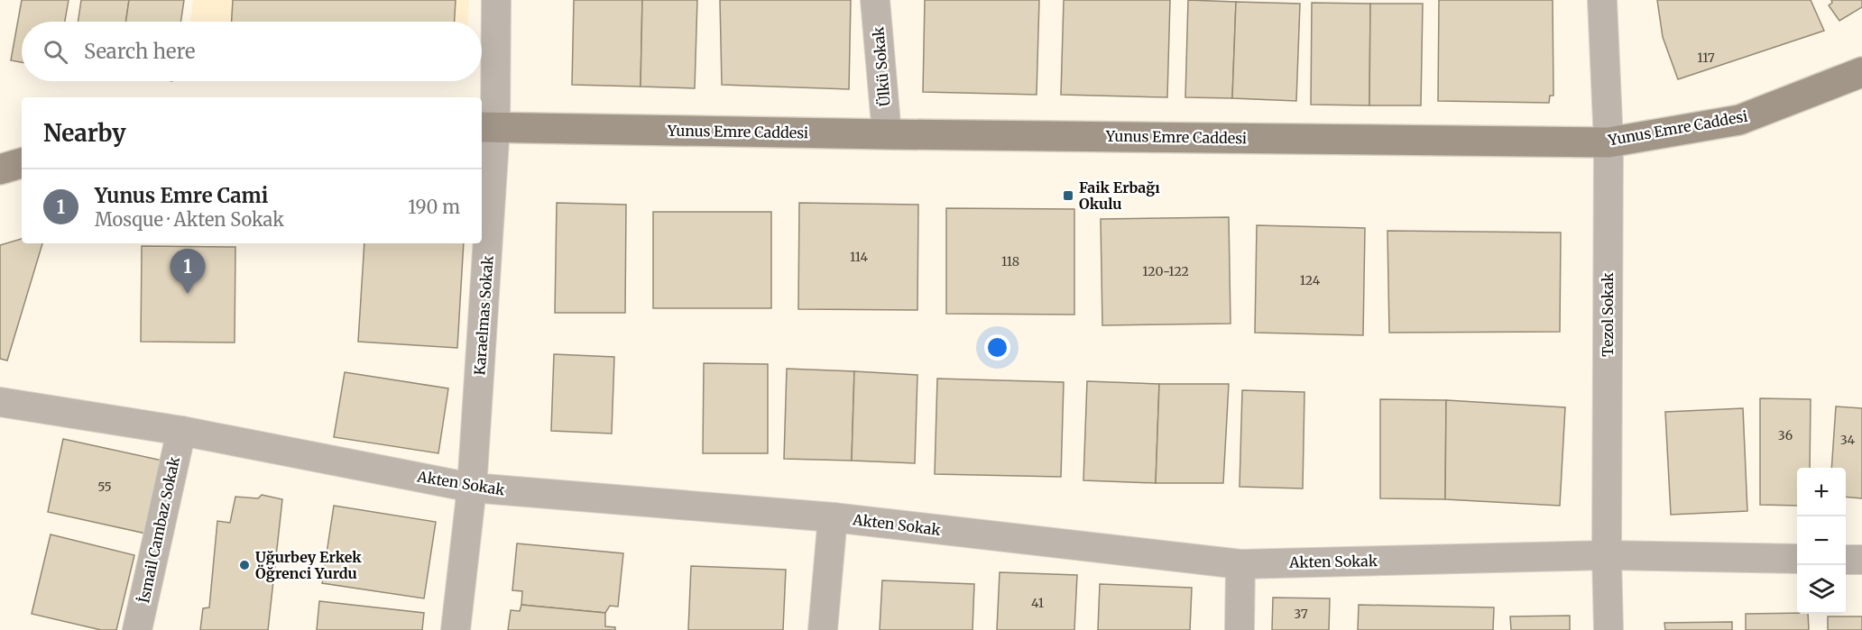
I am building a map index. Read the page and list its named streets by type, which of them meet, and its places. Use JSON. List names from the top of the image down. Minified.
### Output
{"streets":{"main road":["Yunus Emre Caddesi"],"street":["Ülkü Sokak","Tezol Sokak","Karaelmas Sokak","Akten Sokak","İsmail Cambaz Sokak"]},"crossings":[["Ülkü Sokak","Yunus Emre Caddesi"],["Yunus Emre Caddesi","Tezol Sokak"],["Yunus Emre Caddesi","Karaelmas Sokak"],["Tezol Sokak","Akten Sokak"],["Karaelmas Sokak","Akten Sokak"],["Akten Sokak","İsmail Cambaz Sokak"]],"places":{"transit":["Faik Erbağı Okulu"],"other":["Uğurbey Erkek Öğrenci Yurdu"]},"house_numbers":["117","114","118","120-122","124","36","34","55","41","37"],"page":{"search":"Search here","heading":"Nearby","list":[{"mark":"1","name":"Yunus Emre Cami","note":"Mosque · Akten Sokak","value":"190 m"}],"pins":"1","map_buttons":["+","−"]}}
